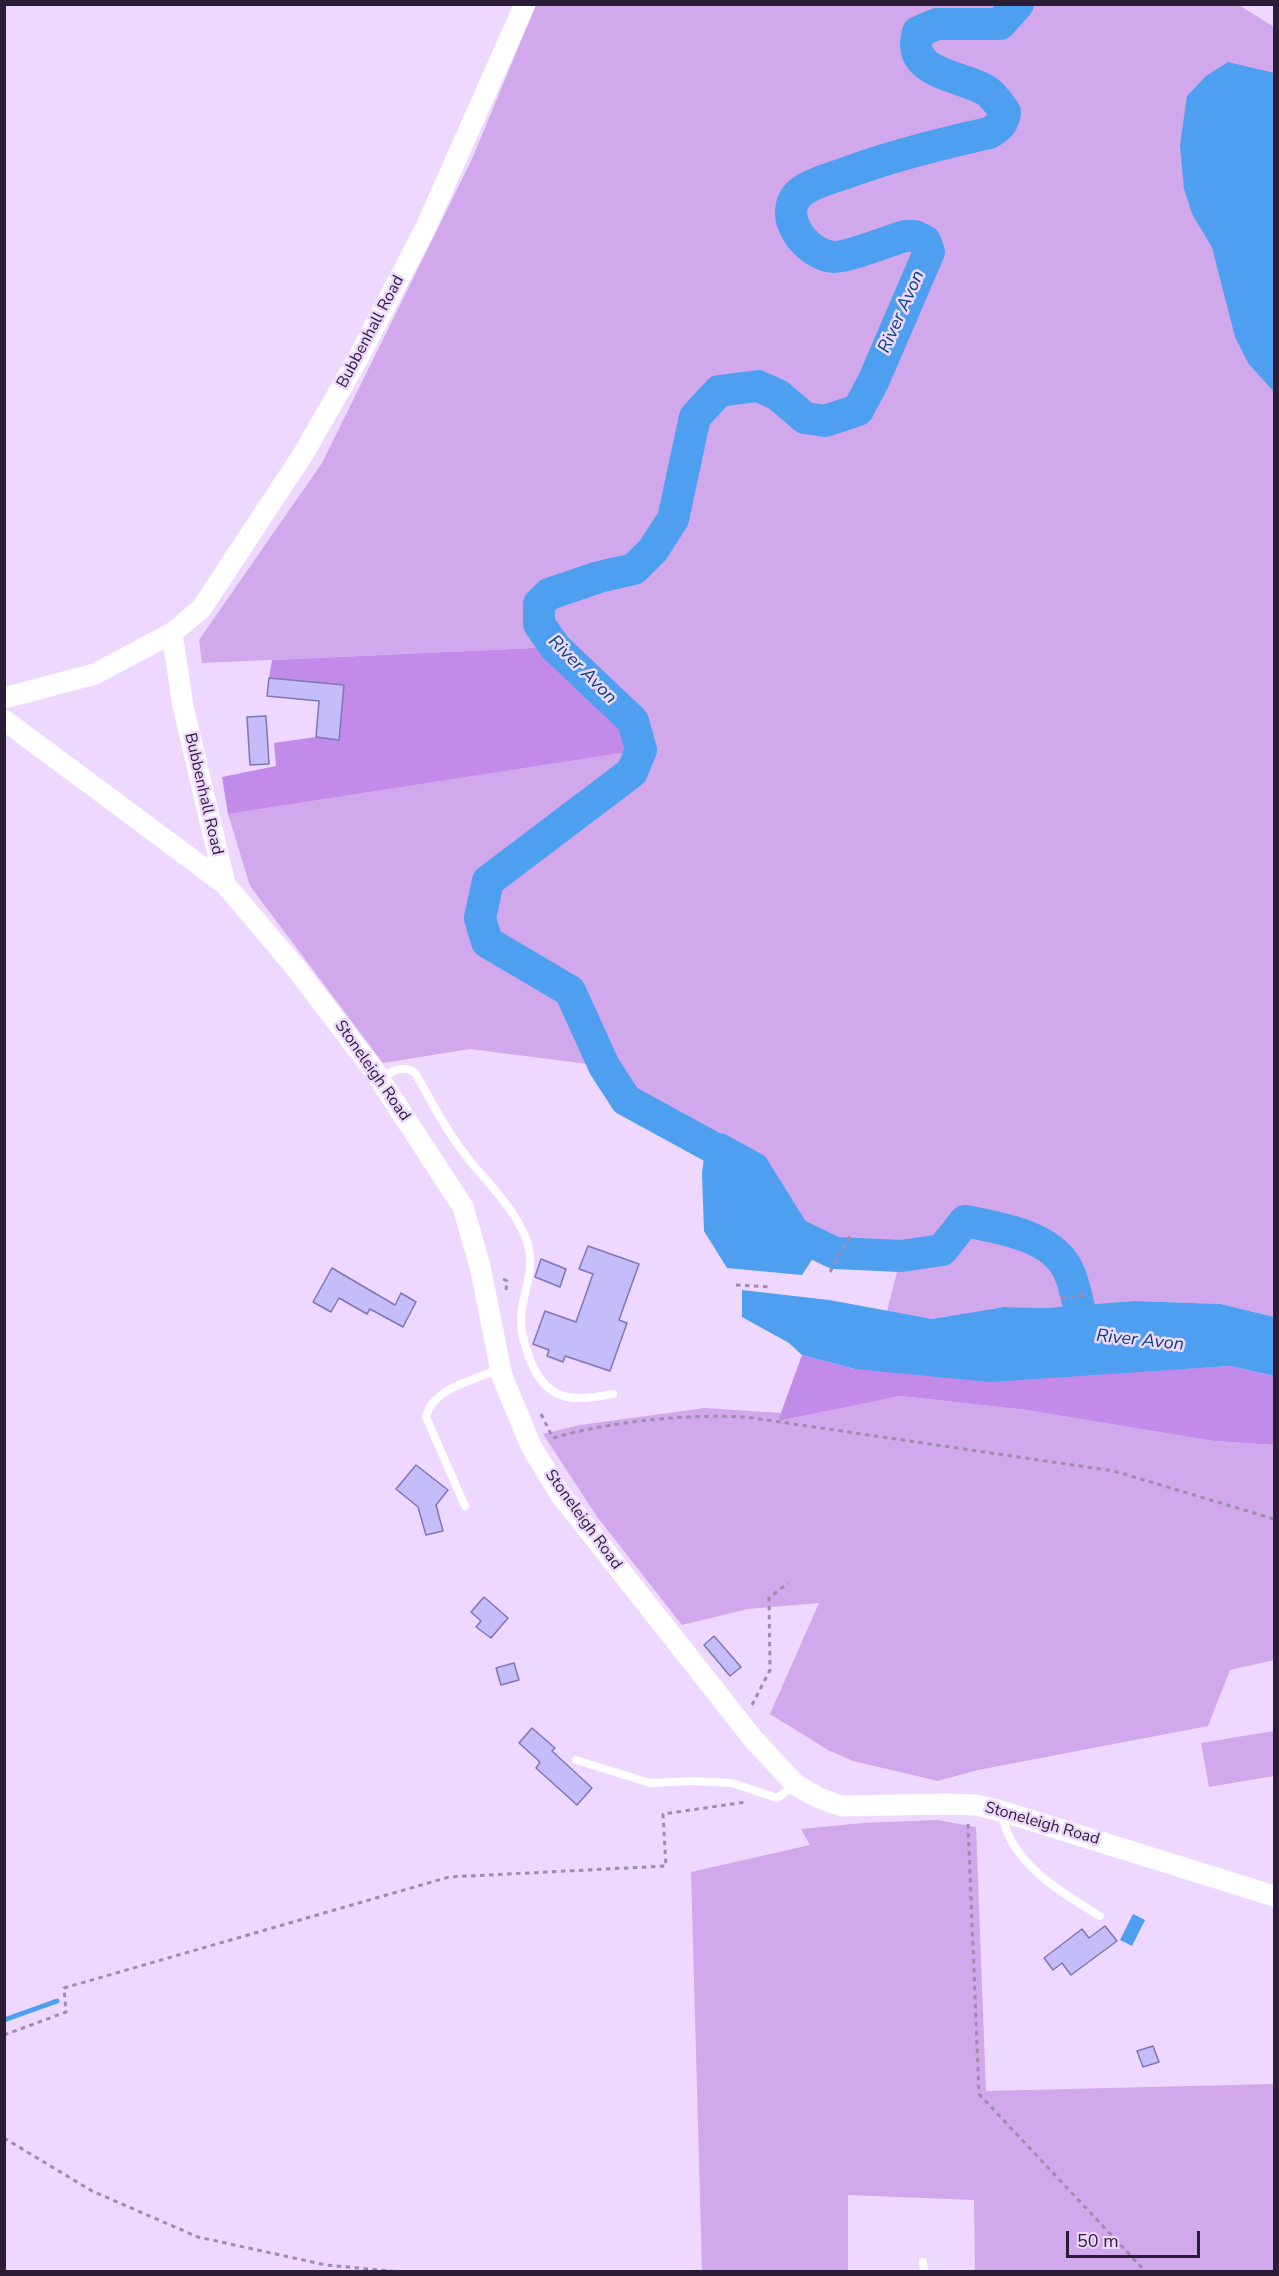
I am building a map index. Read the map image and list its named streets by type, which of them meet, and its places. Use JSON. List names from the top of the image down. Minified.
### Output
{"streets":{"street":["Bubbenhall Road","Stoneleigh Road"]},"crossings":[["Bubbenhall Road","Stoneleigh Road"]],"water":["River Avon"],"scale_bar":"50 m"}
